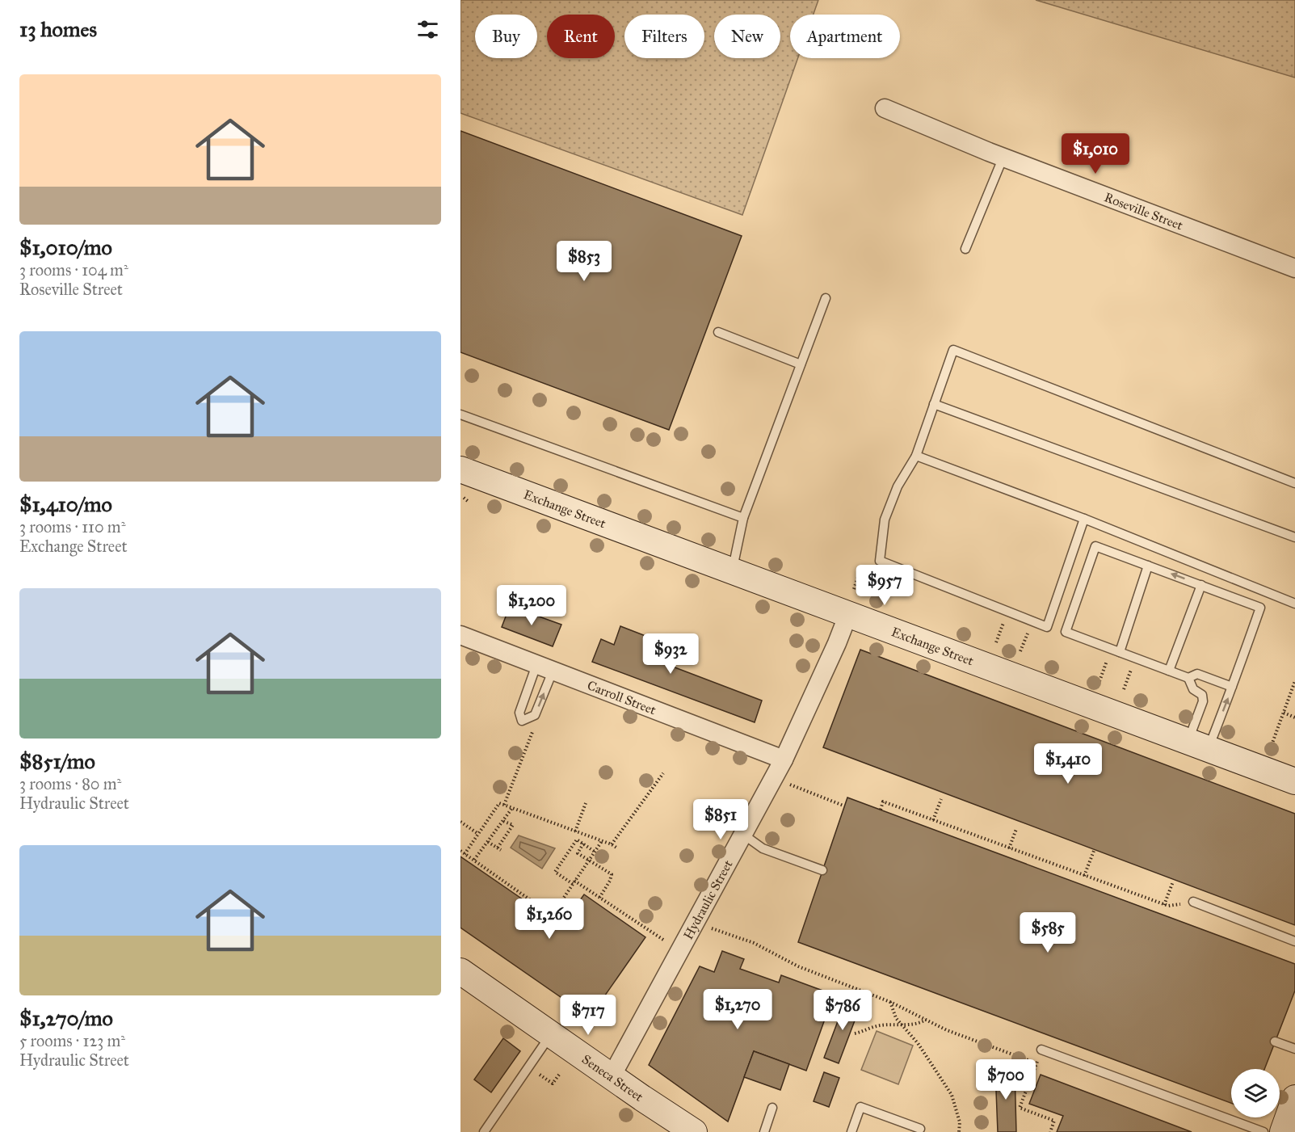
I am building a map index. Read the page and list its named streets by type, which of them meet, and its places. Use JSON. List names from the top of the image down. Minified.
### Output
{"streets":{"street":["Roseville Street","Exchange Street","Carroll Street","Hydraulic Street","Seneca Street"]},"crossings":[["Exchange Street","Hydraulic Street"],["Carroll Street","Hydraulic Street"],["Hydraulic Street","Seneca Street"]],"page":{"heading":"13 homes","chip":["Buy","Rent","Filters","New","Apartment"],"list":[{"name":"$1,010/mo","note":"3 rooms · 104 m² · Roseville Street"},{"name":"$1,410/mo","note":"3 rooms · 110 m² · Exchange Street"},{"name":"$851/mo","note":"3 rooms · 80 m² · Hydraulic Street"},{"name":"$1,270/mo","note":"5 rooms · 123 m² · Hydraulic Street"}],"price":["$1,010","$853","$957","$1,200","$932","$1,410","$851","$1,260","$585","$1,270","$786","$717","$700"]}}
